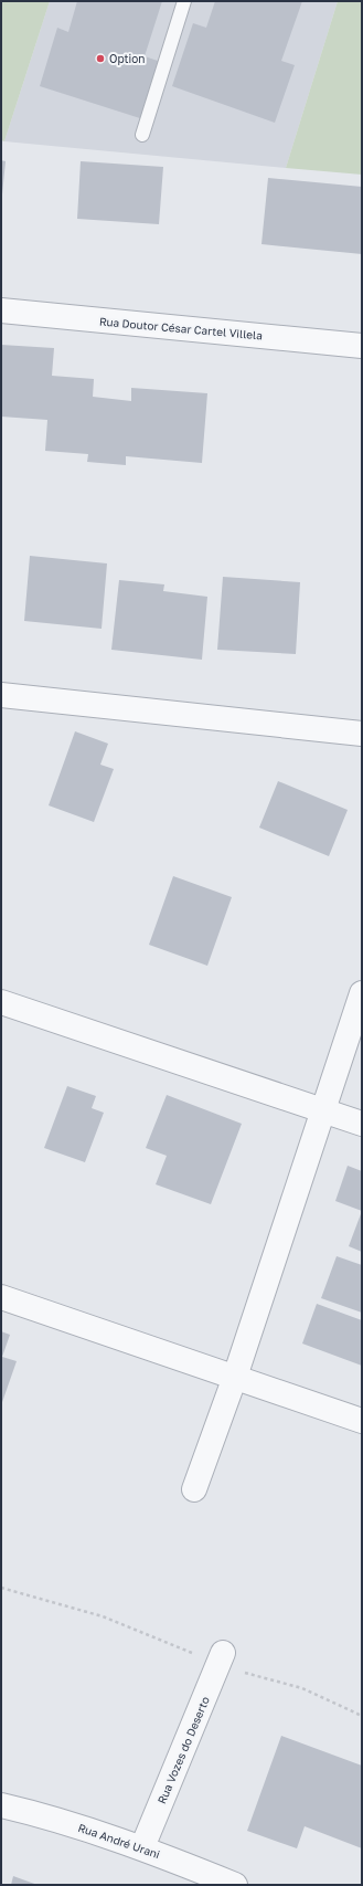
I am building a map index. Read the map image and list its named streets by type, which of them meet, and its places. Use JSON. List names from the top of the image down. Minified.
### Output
{"streets":{"street":["Rua Doutor César Cartel Villela","Rua Vozes do Deserto","Rua André Urani"]},"crossings":[["Rua Vozes do Deserto","Rua André Urani"]],"places":["Option"]}
